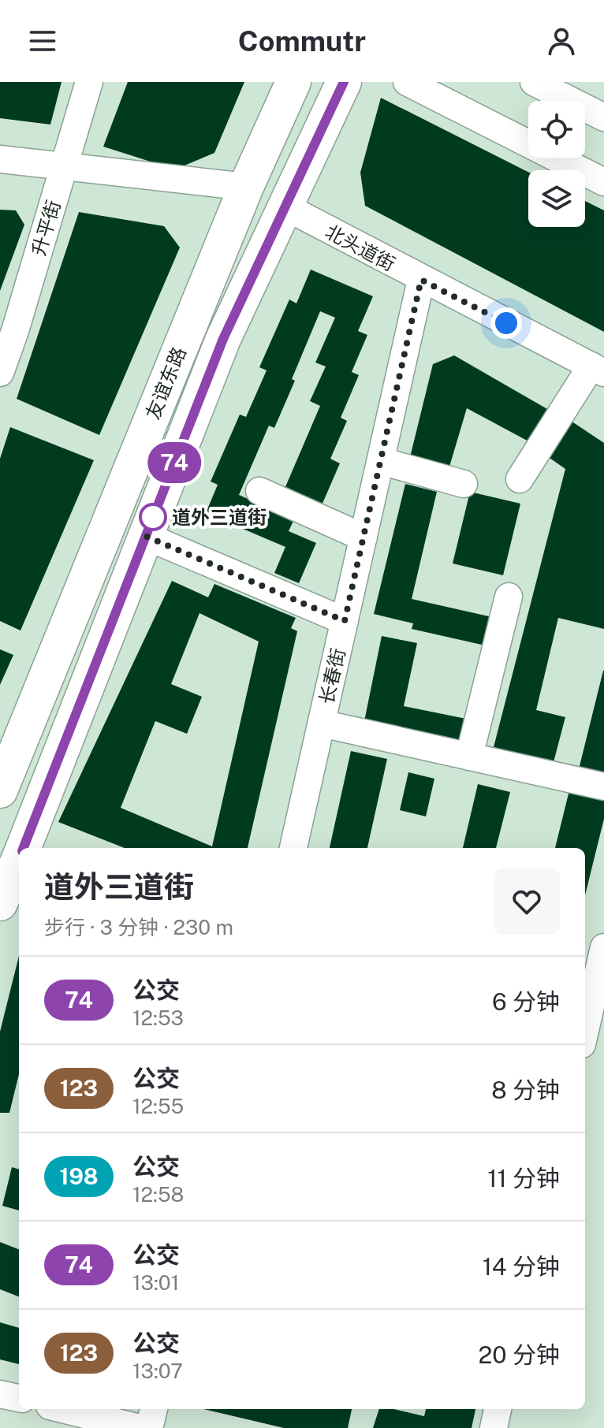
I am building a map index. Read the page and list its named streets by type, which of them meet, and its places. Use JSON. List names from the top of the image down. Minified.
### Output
{"streets":{"highway":["友谊东路"],"street":["升平街","北头道街","长春街"]},"crossings":[["北头道街","友谊东路"],["北头道街","长春街"]],"places":["道外三道街"],"lines":["bus line 74"],"page":{"header":"Commutr","on_map":"74","heading":["道外三道街","步行 · 3 分钟 · 230 m"],"list":[{"mark":"74","name":"公交","note":"12:53","value":"6 分钟"},{"mark":"123","name":"公交","note":"12:55","value":"8 分钟"},{"mark":"198","name":"公交","note":"12:58","value":"11 分钟"},{"mark":"74","name":"公交","note":"13:01","value":"14 分钟"},{"mark":"123","name":"公交","note":"13:07","value":"20 分钟"}]}}
